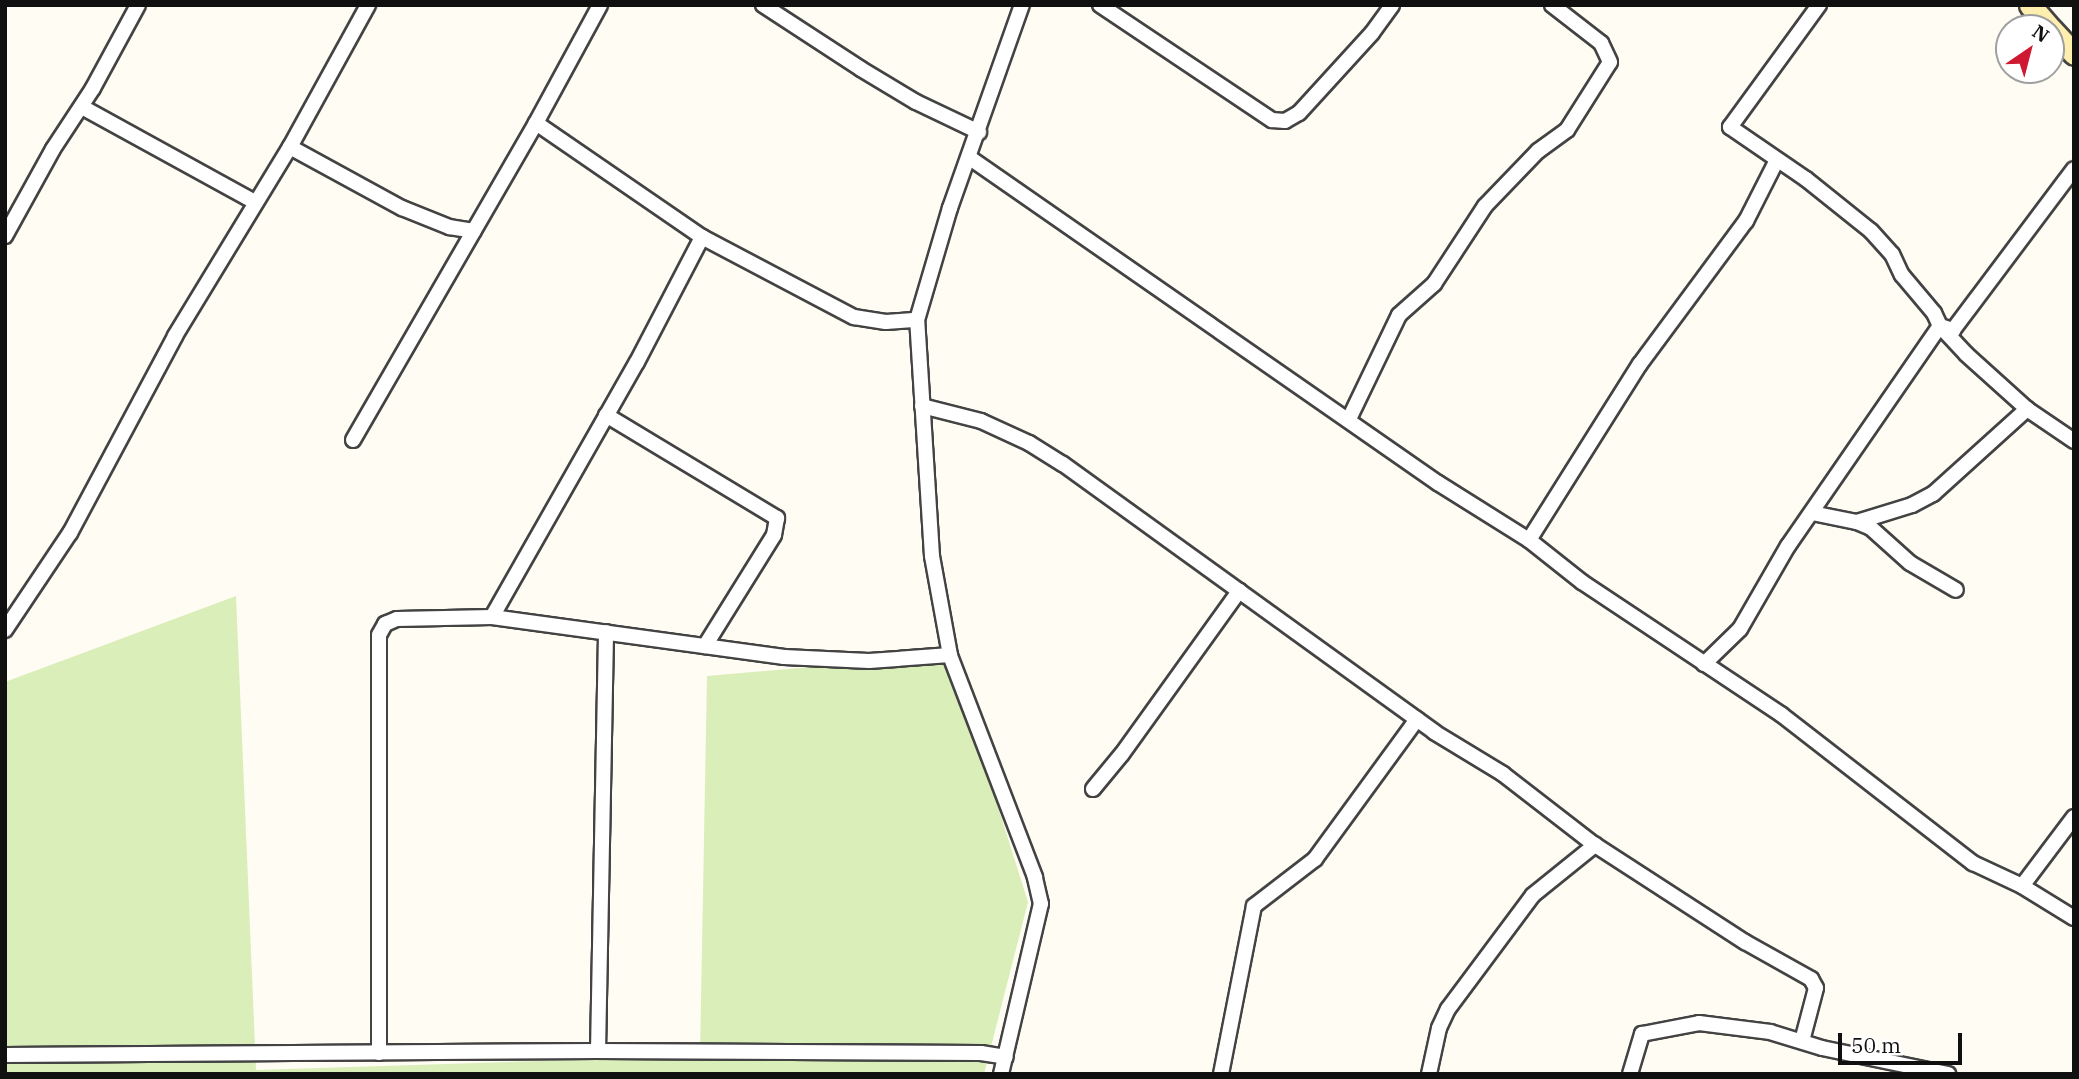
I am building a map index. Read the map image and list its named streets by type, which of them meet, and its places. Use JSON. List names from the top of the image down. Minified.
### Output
{"scale_bar":"50 m","north":"top right"}
